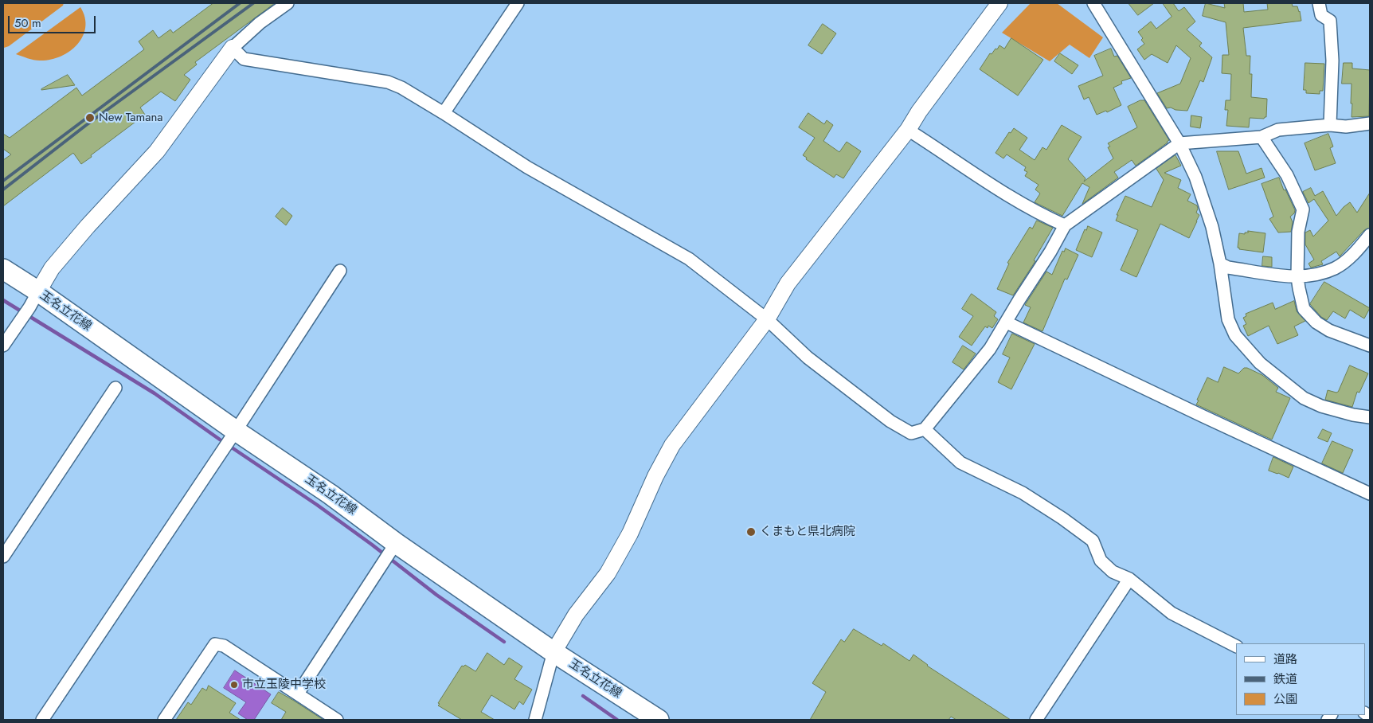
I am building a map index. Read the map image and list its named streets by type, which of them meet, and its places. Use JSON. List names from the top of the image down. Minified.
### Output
{"streets":{"main road":["玉名立花線"]},"places":["New Tamana","くまもと県北病院","市立玉陵中学校"],"legend":["道路","鉄道","公園"],"scale_bar":"50 m"}
